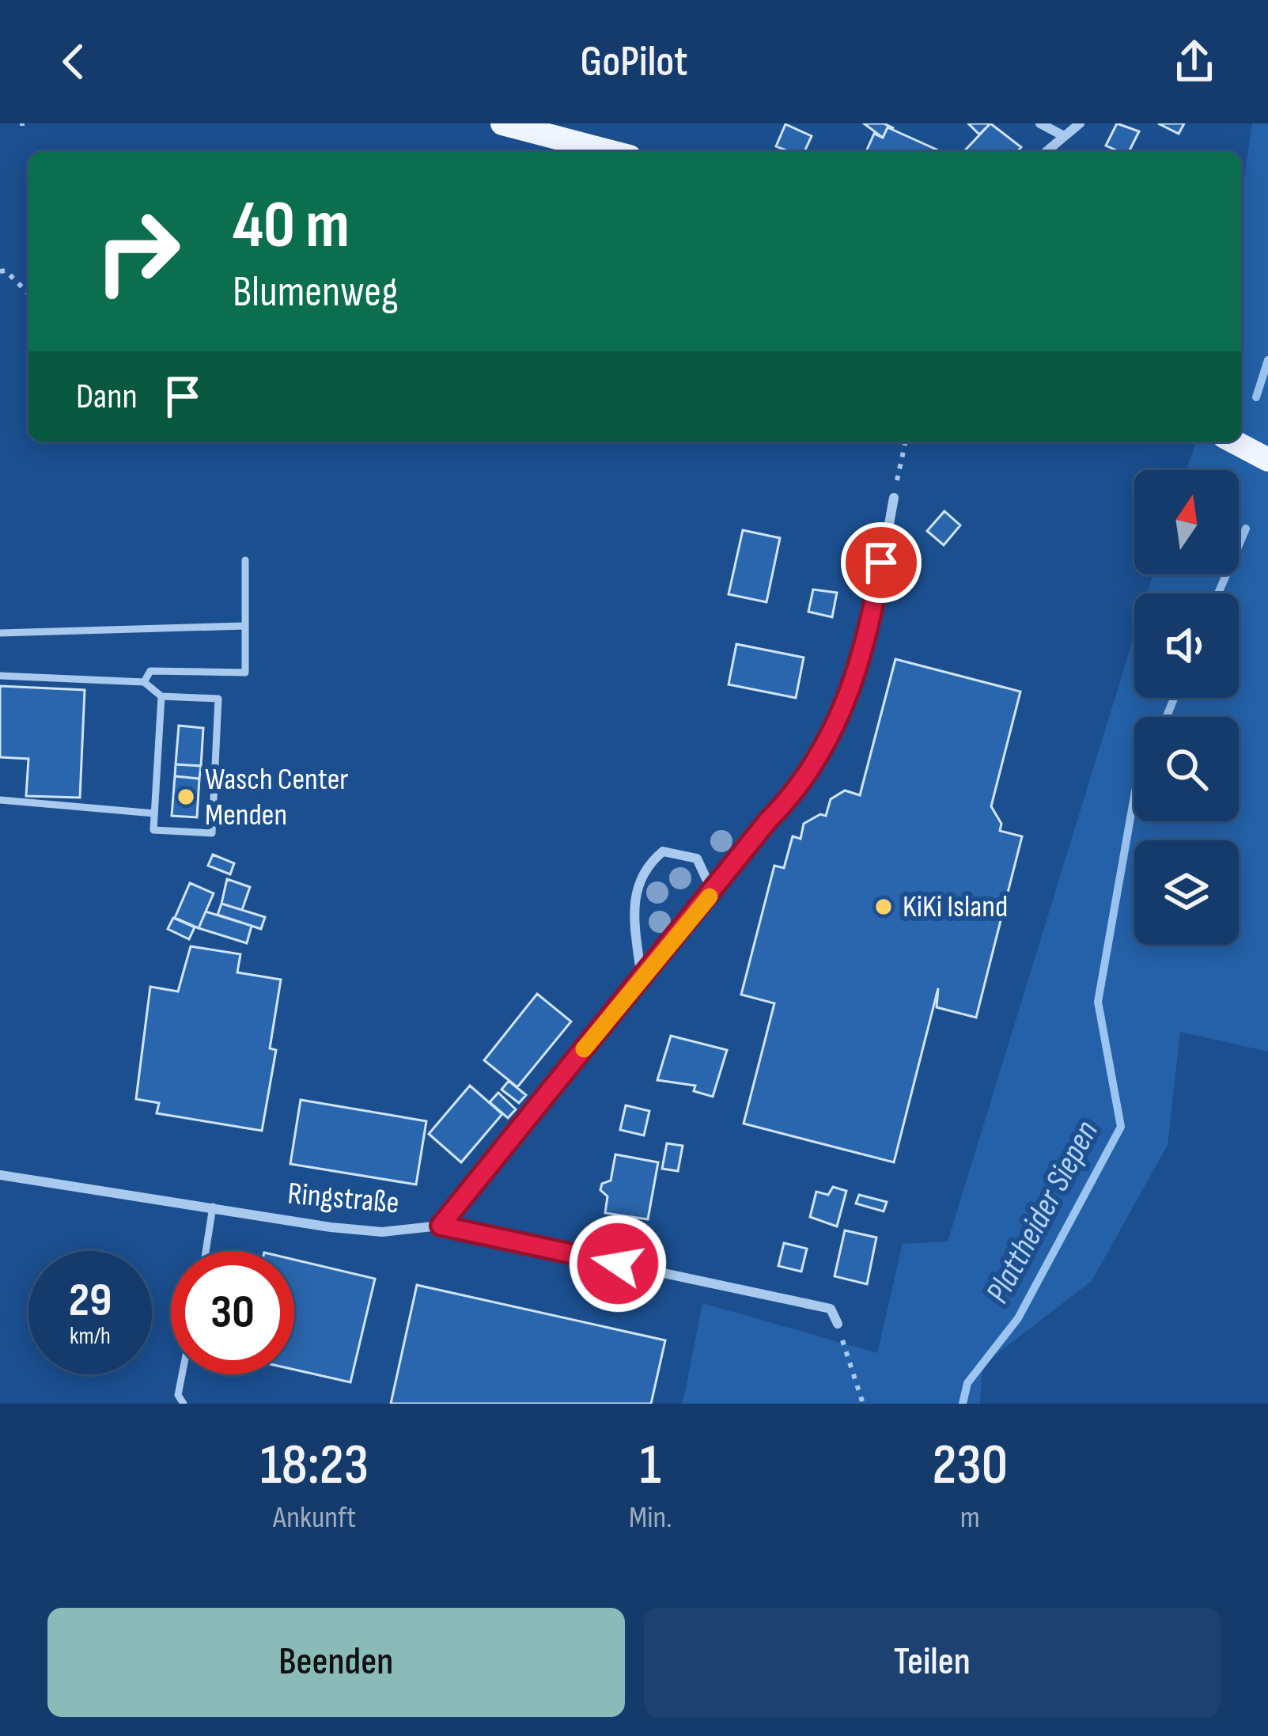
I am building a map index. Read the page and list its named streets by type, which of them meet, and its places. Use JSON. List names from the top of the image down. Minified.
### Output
{"streets":{"street":["Ringstraße"]},"water":["Plattheider Siepen"],"places":["Wasch Center Menden","KiKi Island"],"north":"top","page":{"header":"GoPilot","turn":["40 m","Blumenweg"],"then":"Dann","speed":"29 km/h","limit":"30","eta":["18:23","Ankunft","1","Min.","230","m"],"buttons":["Beenden","Teilen"]}}
